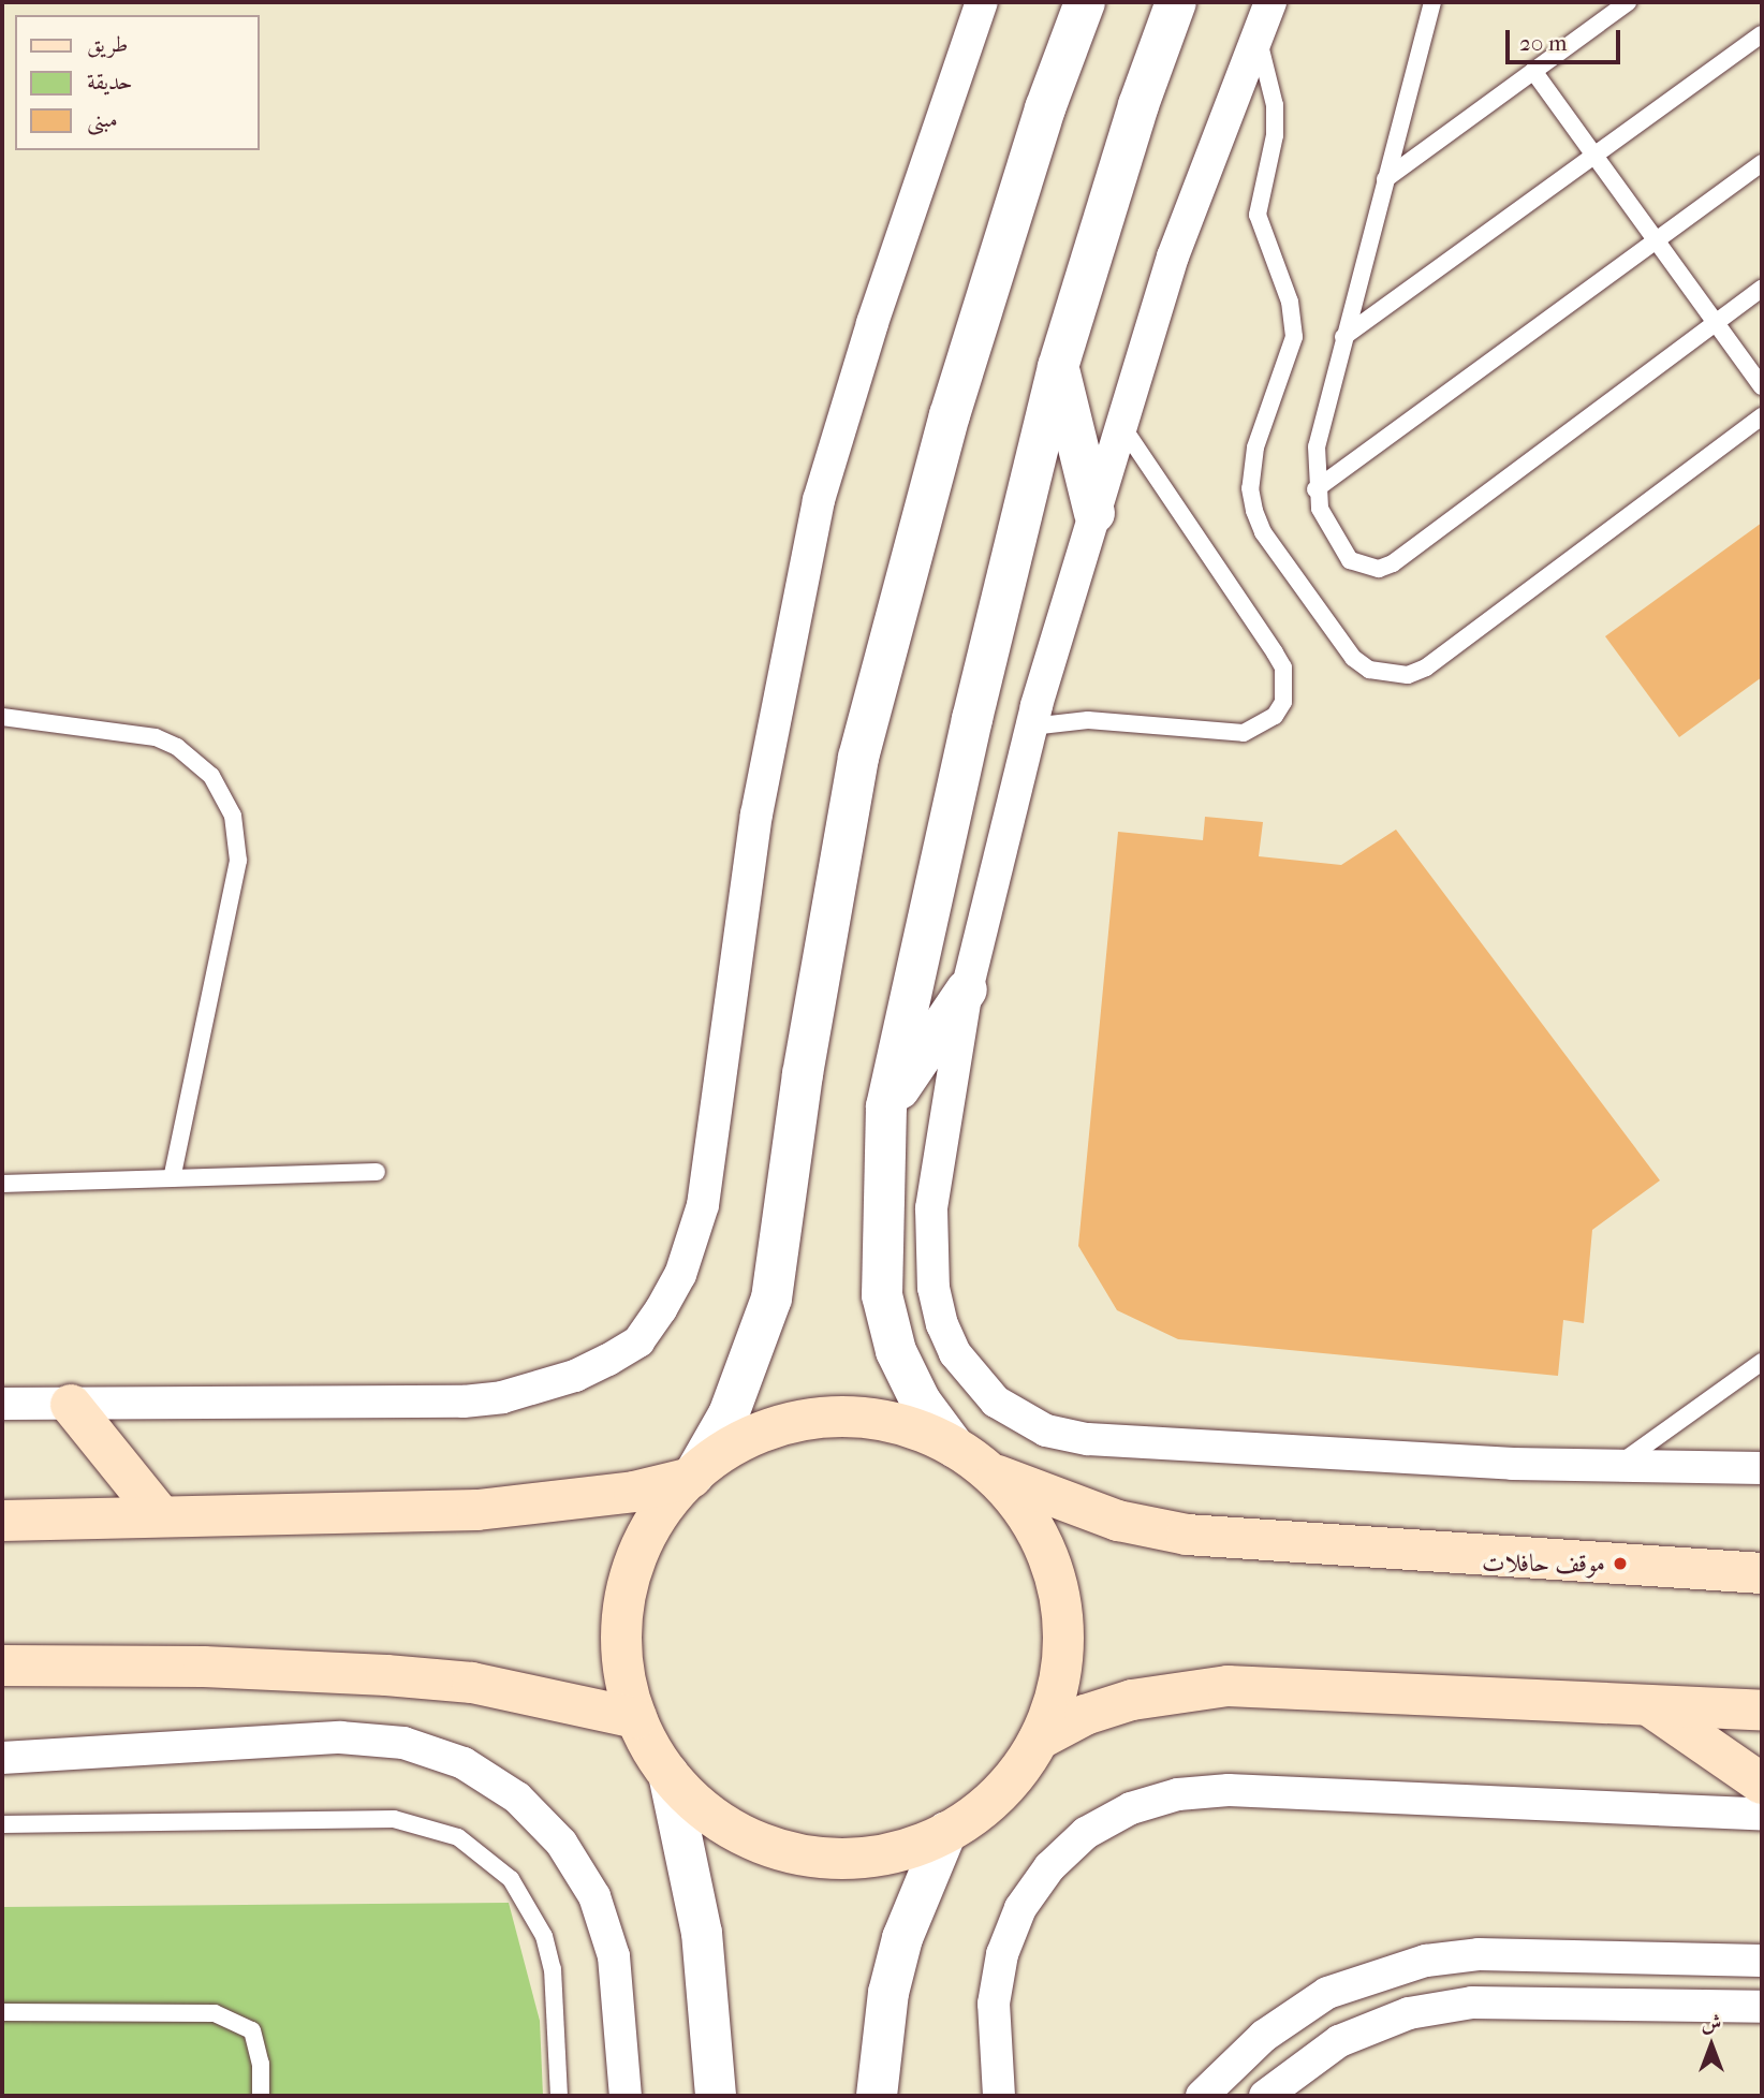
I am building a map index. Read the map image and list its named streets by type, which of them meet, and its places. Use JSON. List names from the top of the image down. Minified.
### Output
{"places":["موقف حافلات"],"legend":["طريق","حديقة","مبنى"],"scale_bar":"20 m","north":"top"}
